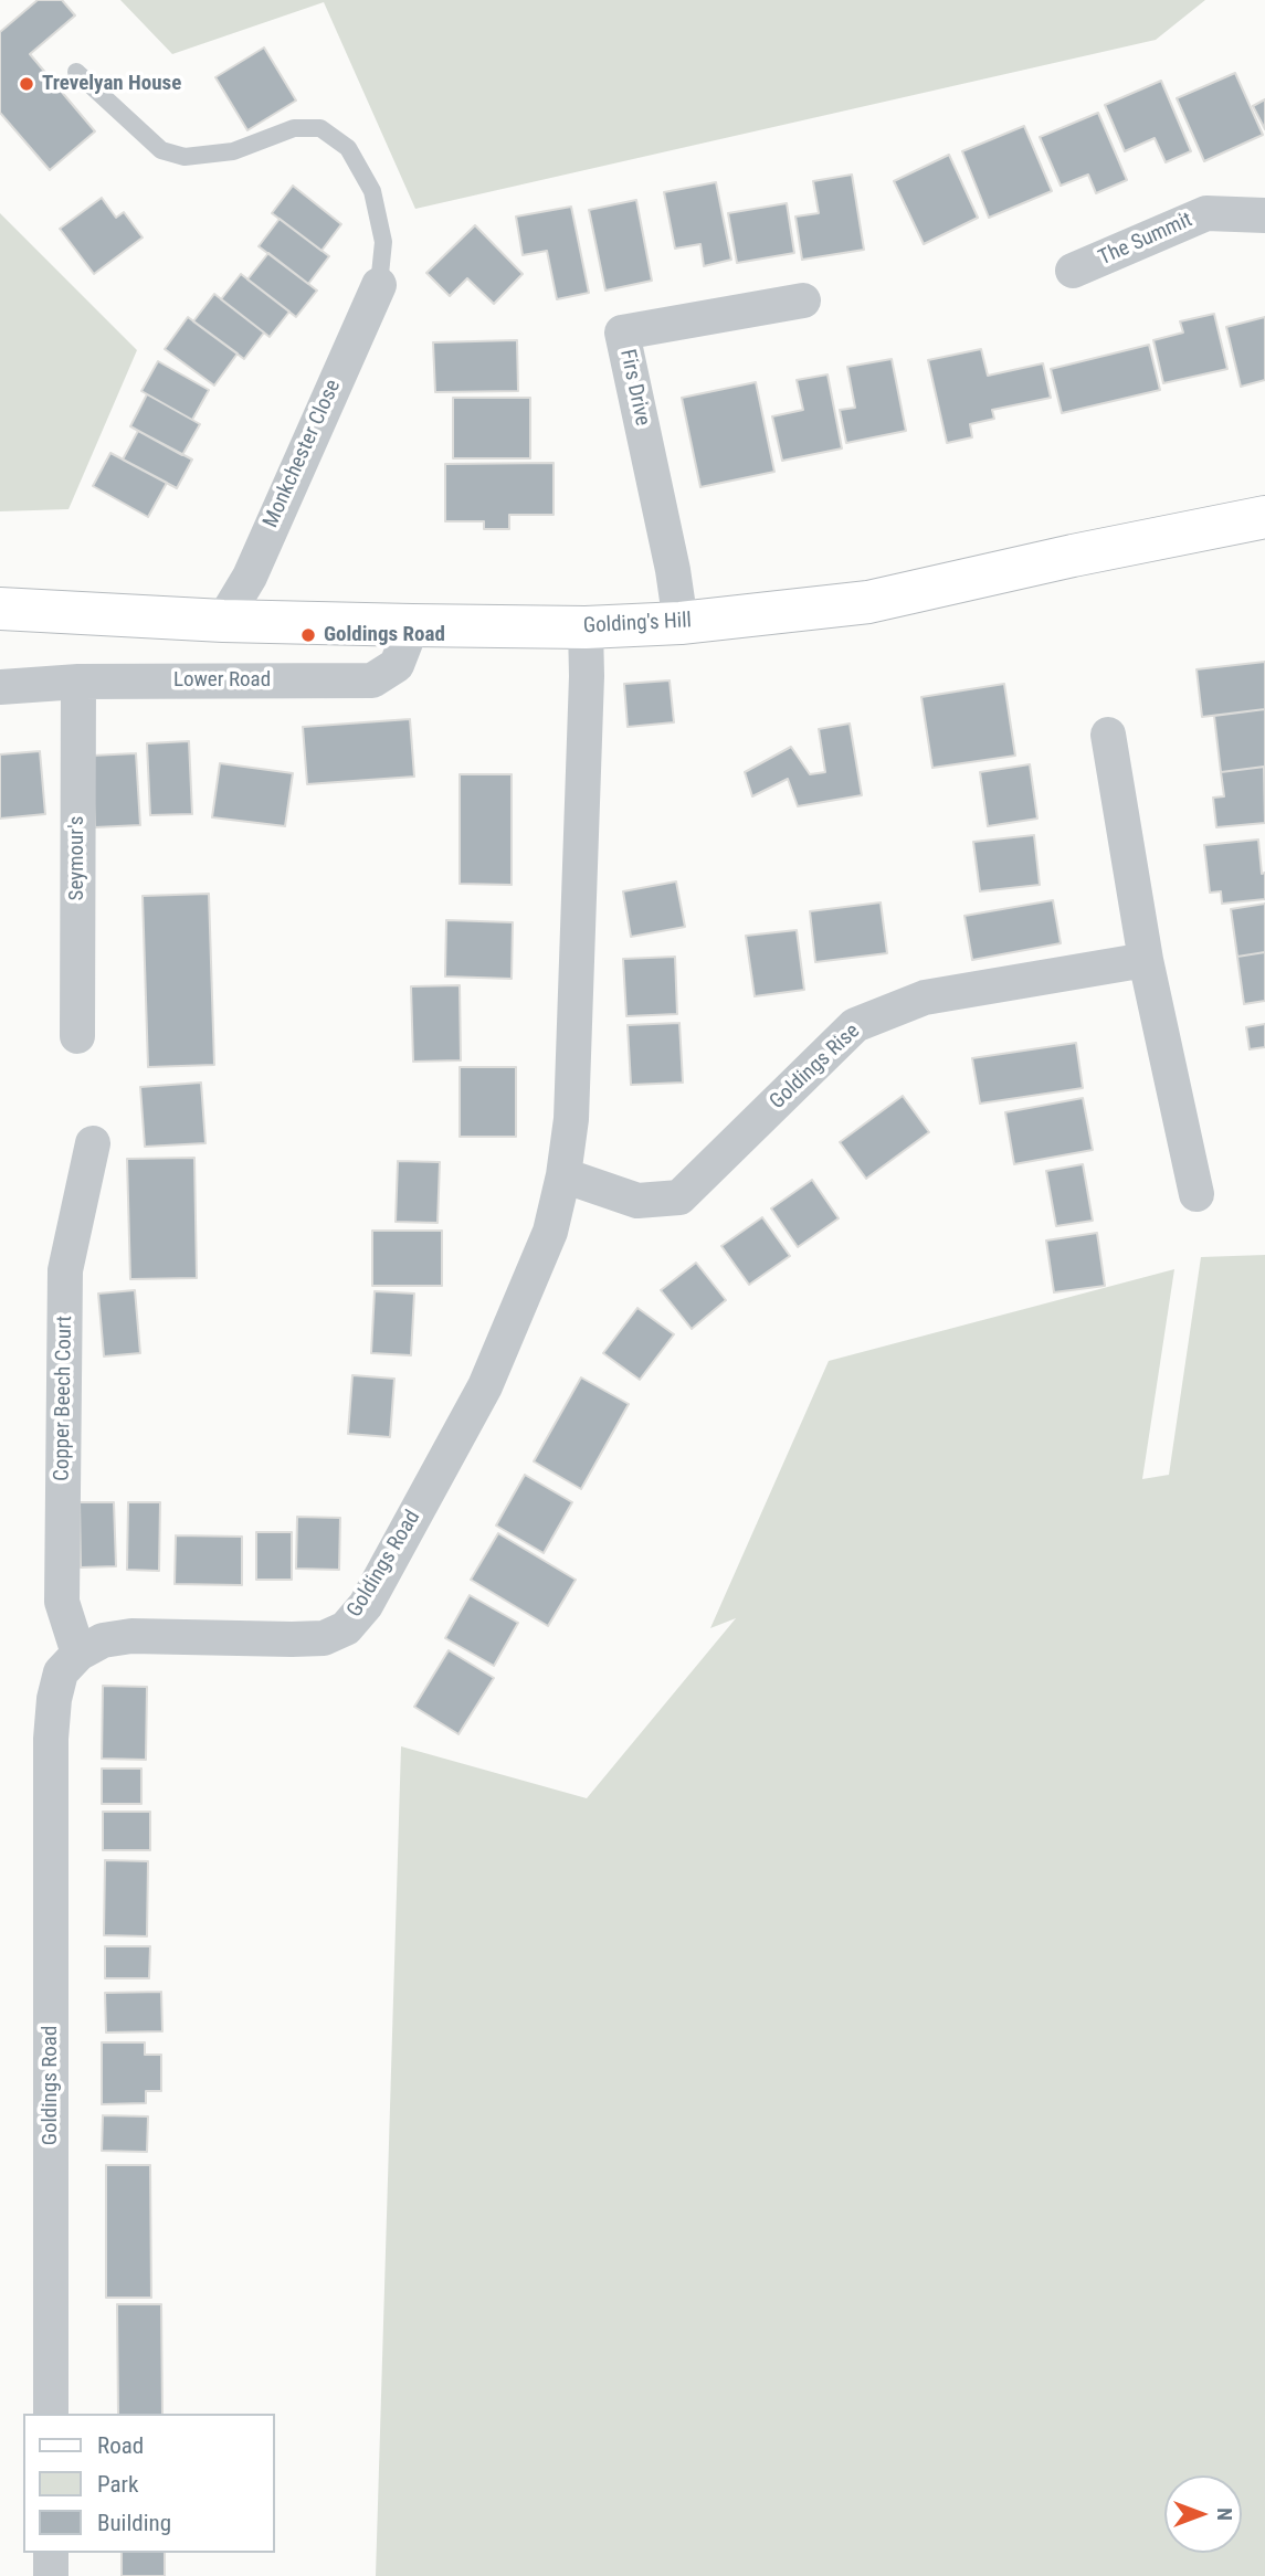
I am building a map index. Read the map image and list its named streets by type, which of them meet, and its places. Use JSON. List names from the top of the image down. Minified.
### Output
{"streets":{"main road":["Golding's Hill"],"street":["The Summit","Firs Drive","Monkchester Close","Lower Road","Seymour's","Goldings Rise","Copper Beech Court","Goldings Road"]},"crossings":[["Firs Drive","Golding's Hill"],["Monkchester Close","Golding's Hill"],["Golding's Hill","Lower Road"],["Golding's Hill","Goldings Road"],["Lower Road","Seymour's"],["Goldings Rise","Goldings Road"],["Copper Beech Court","Goldings Road"]],"places":["Trevelyan House","Goldings Road"],"legend":["Road","Park","Building"],"north":"right"}
